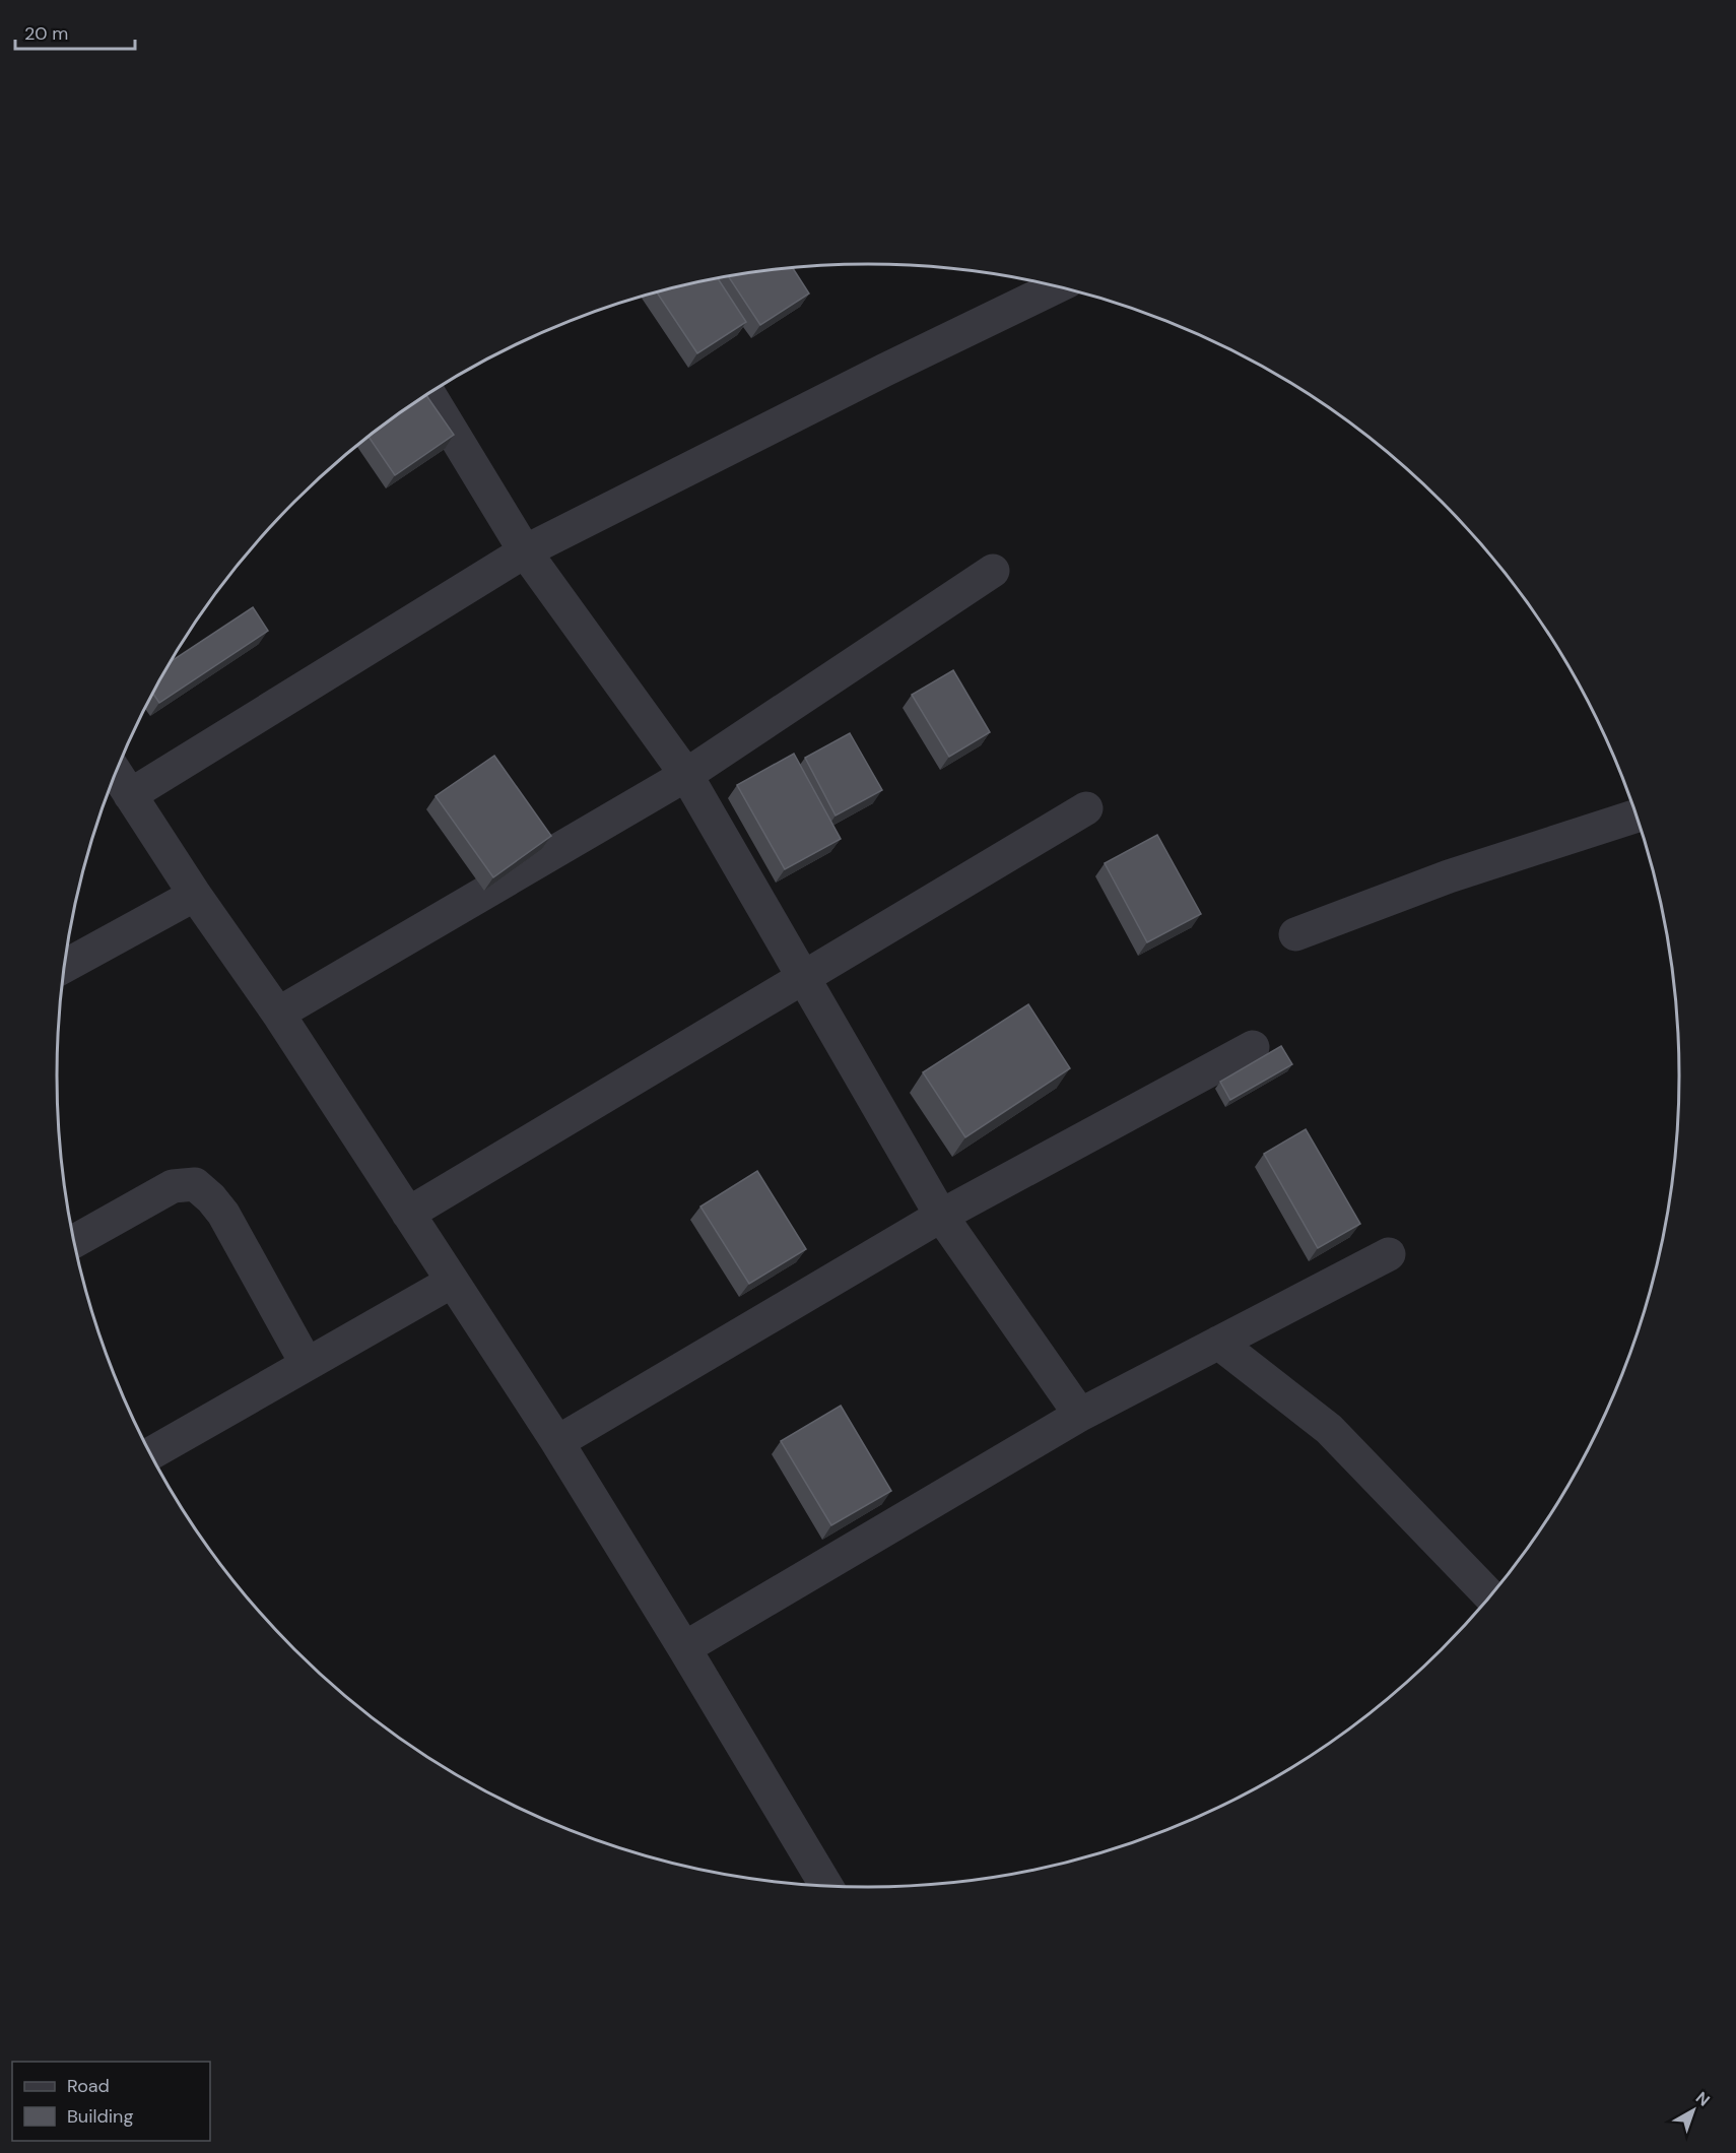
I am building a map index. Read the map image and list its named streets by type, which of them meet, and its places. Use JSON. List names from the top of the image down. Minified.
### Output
{"legend":["Road","Building"],"scale_bar":"20 m","north":"top right"}
